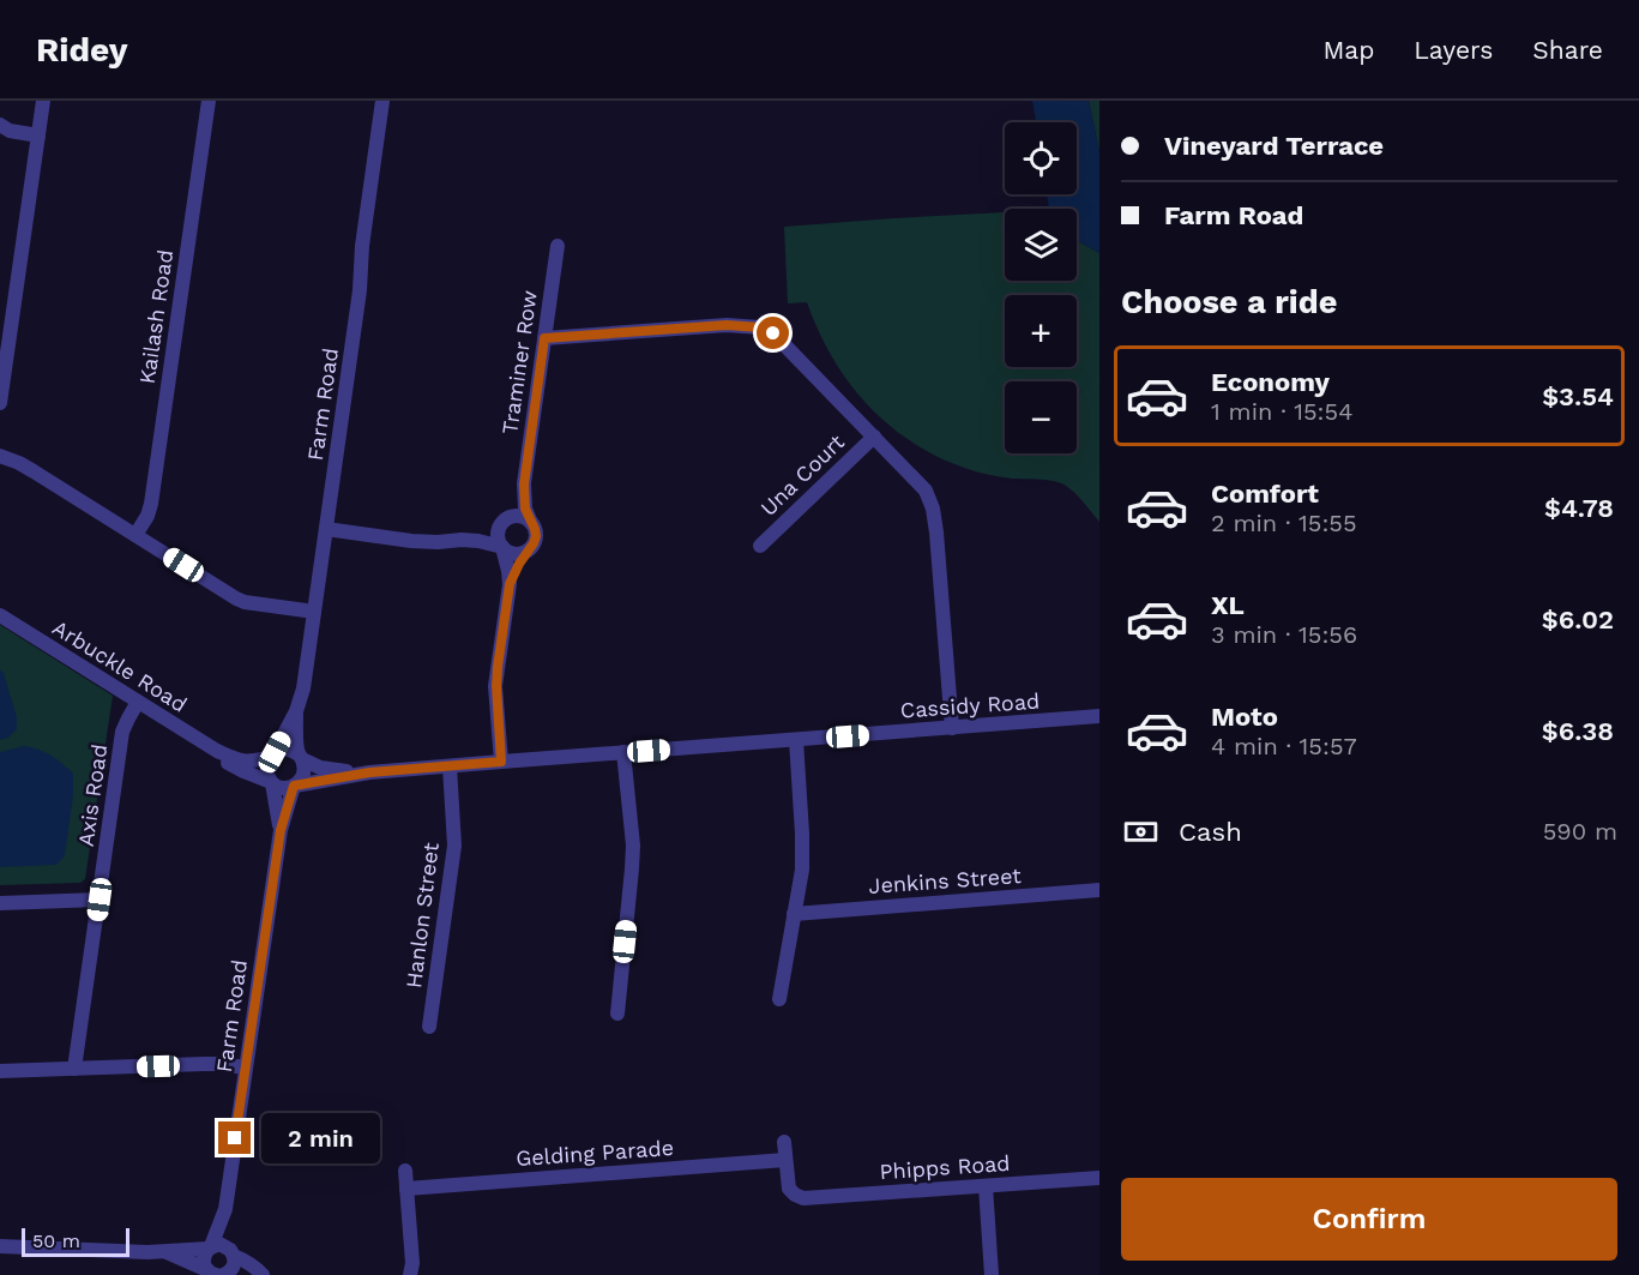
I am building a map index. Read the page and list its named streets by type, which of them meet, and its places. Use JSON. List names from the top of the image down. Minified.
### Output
{"streets":{"street":["Kailash Road","Traminer Row","Farm Road","Una Court","Arbuckle Road","Cassidy Road","Axis Road","Jenkins Street","Hanlon Street","Gelding Parade","Phipps Road"]},"crossings":[["Farm Road","Arbuckle Road"],["Farm Road","Cassidy Road"],["Arbuckle Road","Cassidy Road"],["Arbuckle Road","Axis Road"],["Cassidy Road","Hanlon Street"],["Gelding Parade","Phipps Road"]],"scale_bar":"50 m","page":{"header":"Ridey","nav":["Map","Layers","Share"],"banner":["Vineyard Terrace","Farm Road"],"map_buttons":["+","−"],"heading":"Choose a ride","list":[{"name":"Economy","note":"1 min · 15:54","value":"$3.54"},{"name":"Comfort","note":"2 min · 15:55","value":"$4.78"},{"name":"XL","note":"3 min · 15:56","value":"$6.02"},{"name":"Moto","note":"4 min · 15:57","value":"$6.38"}],"pay":["Cash","590 m"],"bubble":"2 min","buttons":"Confirm","scale":"50 m"}}
